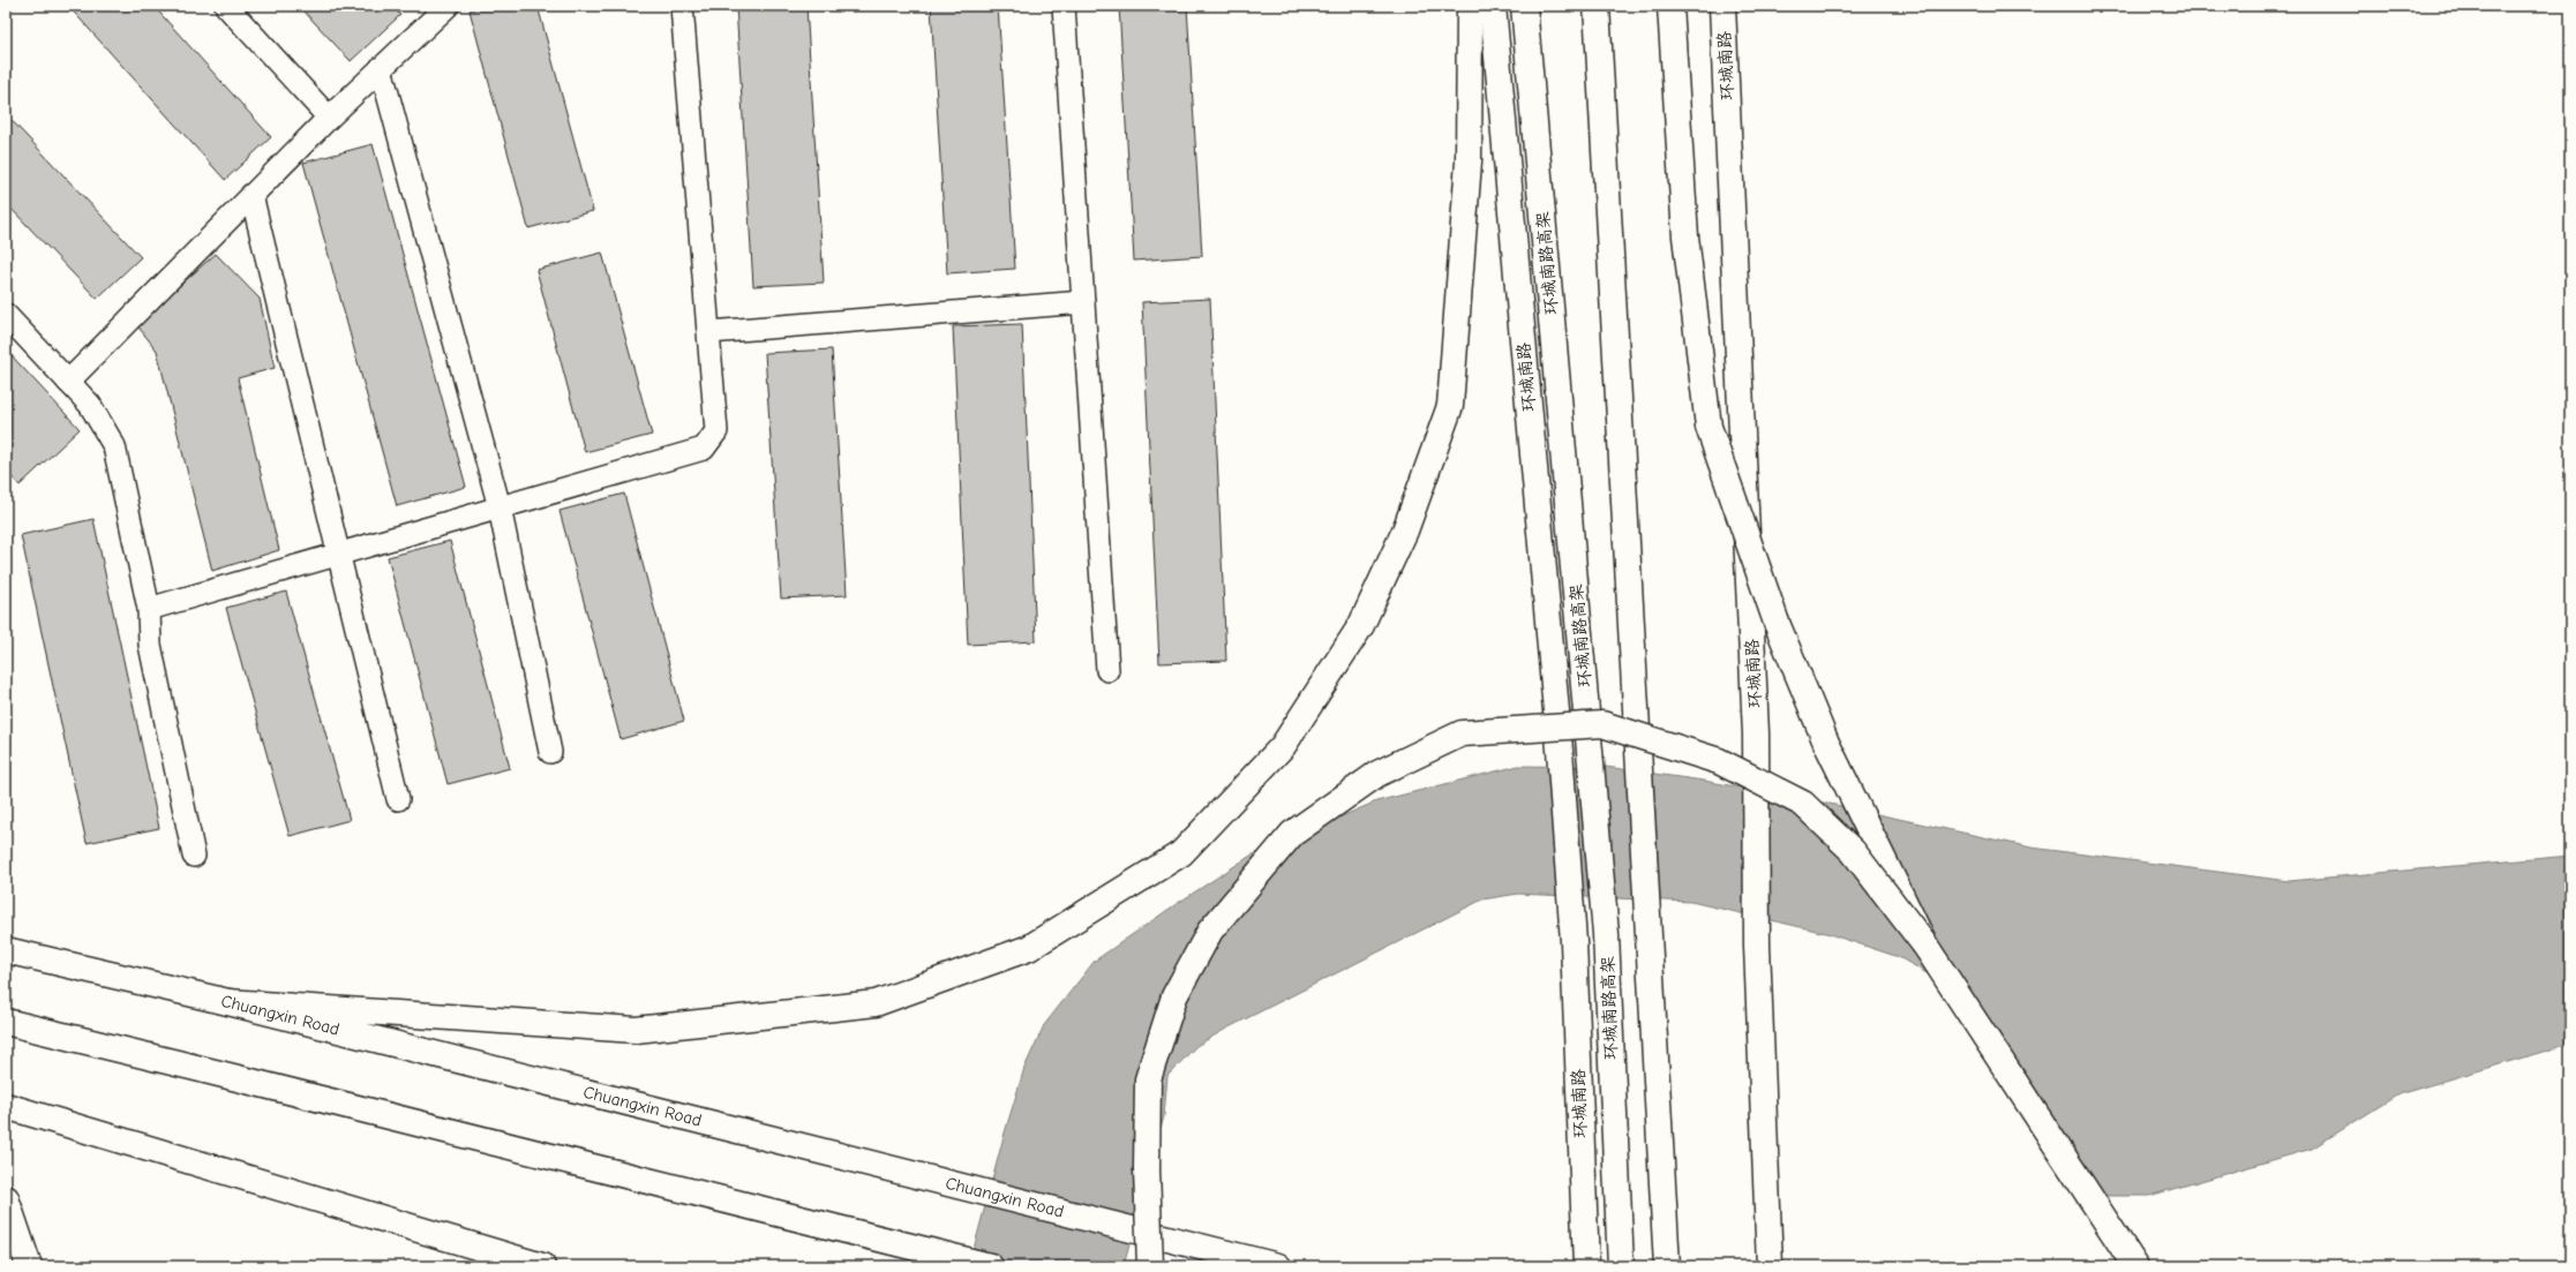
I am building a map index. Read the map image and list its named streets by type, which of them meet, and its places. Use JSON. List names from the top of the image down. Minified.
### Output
{"streets":{"main road":["环城南路","环城南路高架","Chuangxin Road"]}}
